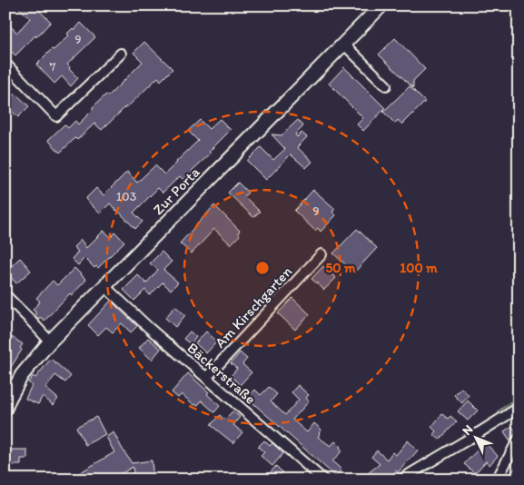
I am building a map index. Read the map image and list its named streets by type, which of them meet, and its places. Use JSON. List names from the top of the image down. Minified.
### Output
{"streets":{"main road":["Zur Porta"],"street":["Am Kirschgarten","Bäckerstraße"]},"crossings":[["Zur Porta","Bäckerstraße"],["Am Kirschgarten","Bäckerstraße"]],"house_numbers":["9","7","103","9"],"north":"top left","rings":["50 m","100 m"]}
